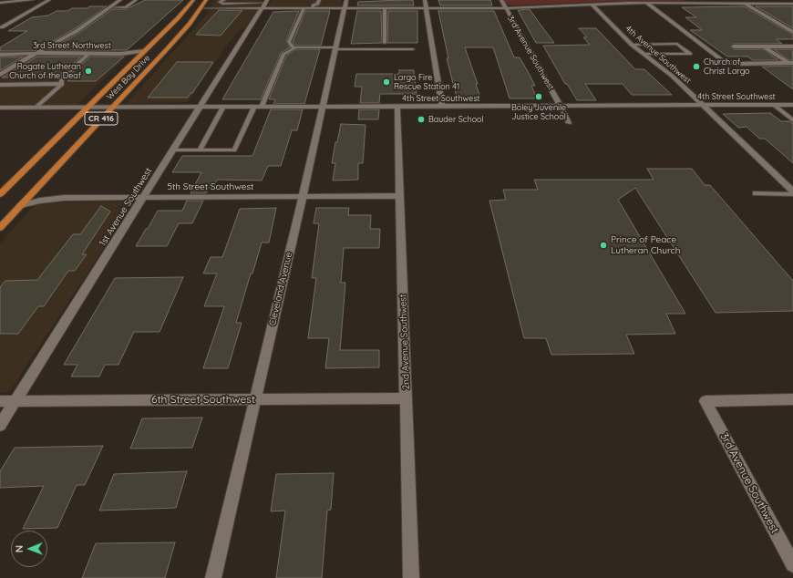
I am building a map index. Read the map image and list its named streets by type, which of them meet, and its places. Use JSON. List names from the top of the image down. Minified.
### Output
{"streets":{"main road":["West Bay Drive","CR 416"],"street":["3rd Street Northwest","3rd Avenue Southwest","4th Avenue Southwest","4th Street Southwest","5th Street Southwest","1st Avenue Southwest","Cleveland Avenue","2nd Avenue Southwest","6th Street Southwest"]},"crossings":[["3rd Street Northwest","West Bay Drive"],["3rd Avenue Southwest","4th Street Southwest"],["4th Avenue Southwest","4th Street Southwest"],["West Bay Drive","4th Street Southwest"],["West Bay Drive","5th Street Southwest"],["4th Street Southwest","1st Avenue Southwest"],["4th Street Southwest","Cleveland Avenue"],["4th Street Southwest","2nd Avenue Southwest"],["5th Street Southwest","1st Avenue Southwest"],["5th Street Southwest","Cleveland Avenue"],["5th Street Southwest","2nd Avenue Southwest"],["1st Avenue Southwest","6th Street Southwest"],["Cleveland Avenue","6th Street Southwest"],["2nd Avenue Southwest","6th Street Southwest"]],"places":["Church of Christ Largo","Rogate Lutheran Church of the Deaf","Largo Fire Rescue Station 41","Boley Juvenile Justice School","Bauder School","Prince of Peace Lutheran Church"],"north":"left"}
